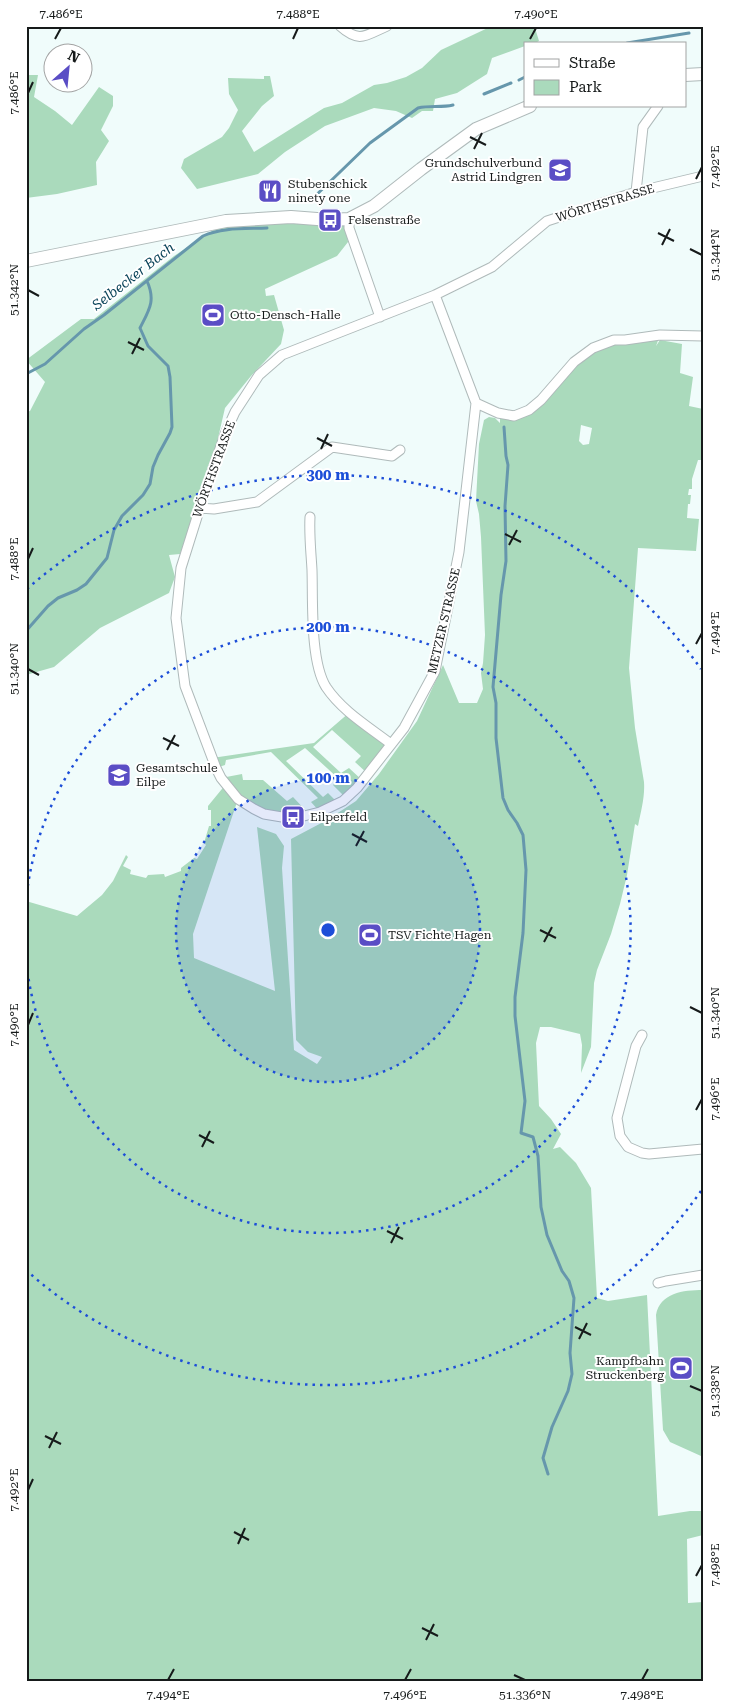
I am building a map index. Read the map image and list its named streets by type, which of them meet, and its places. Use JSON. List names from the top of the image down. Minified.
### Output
{"streets":{"street":["WÖRTHSTRASSE","METZER STRASSE"]},"crossings":[["WÖRTHSTRASSE","METZER STRASSE"]],"water":["Selbecker Bach"],"places":{"school or university":["Grundschulverbund Astrid Lindgren","Gesamtschule Eilpe"],"restaurant":["Stubenschick ninety one"],"bus stop":["Felsenstraße","Eilperfeld"],"sports":["Otto-Densch-Halle","TSV Fichte Hagen","Kampfbahn Struckenberg"]},"legend":["Straße","Park"],"north":"top right","coordinates":["7.486°E","7.488°E","7.490°E","7.492°E","51.344°N","51.342°N","7.494°E","51.340°N","7.496°E","51.338°N","7.498°E","51.336°N"],"rings":["300 m","200 m","100 m"]}
